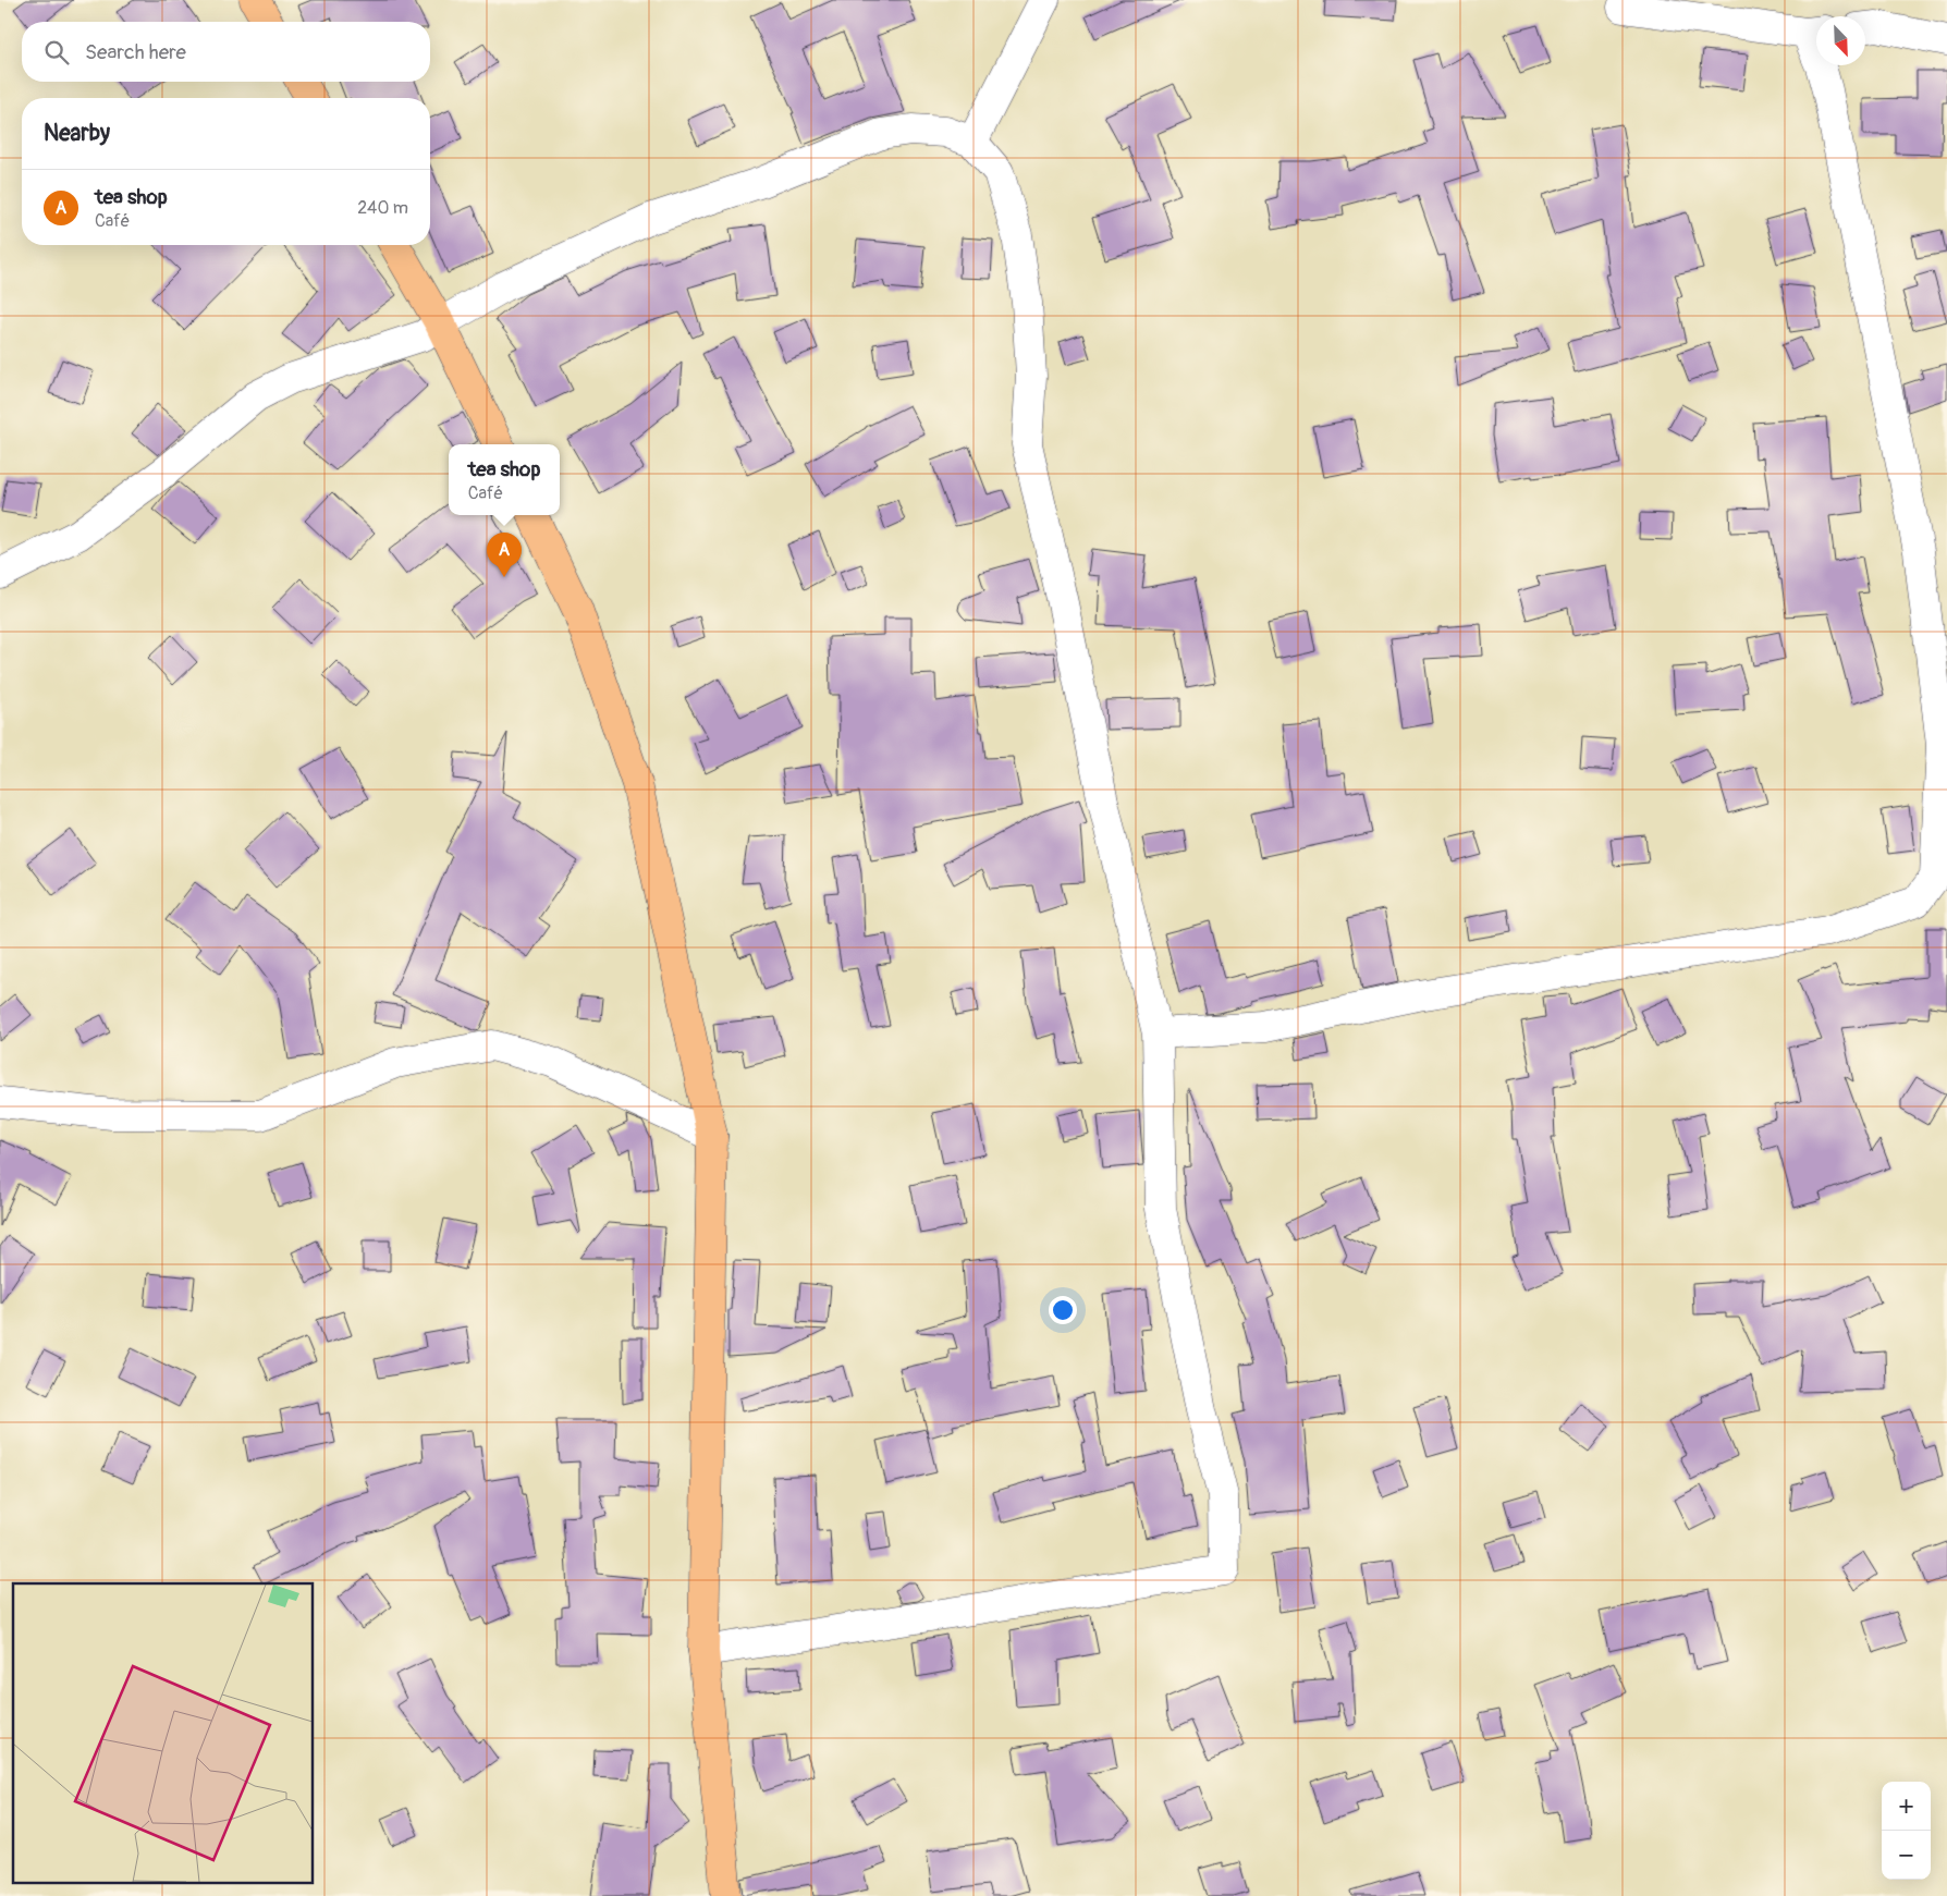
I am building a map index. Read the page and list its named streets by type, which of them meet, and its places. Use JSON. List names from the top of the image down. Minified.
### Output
{"north":"bottom right","page":{"search":"Search here","heading":"Nearby","list":[{"mark":"A","name":"tea shop","note":"Café","value":"240 m"}],"popup":["tea shop","Café"],"pins":"A","map_buttons":["+","−"]}}
